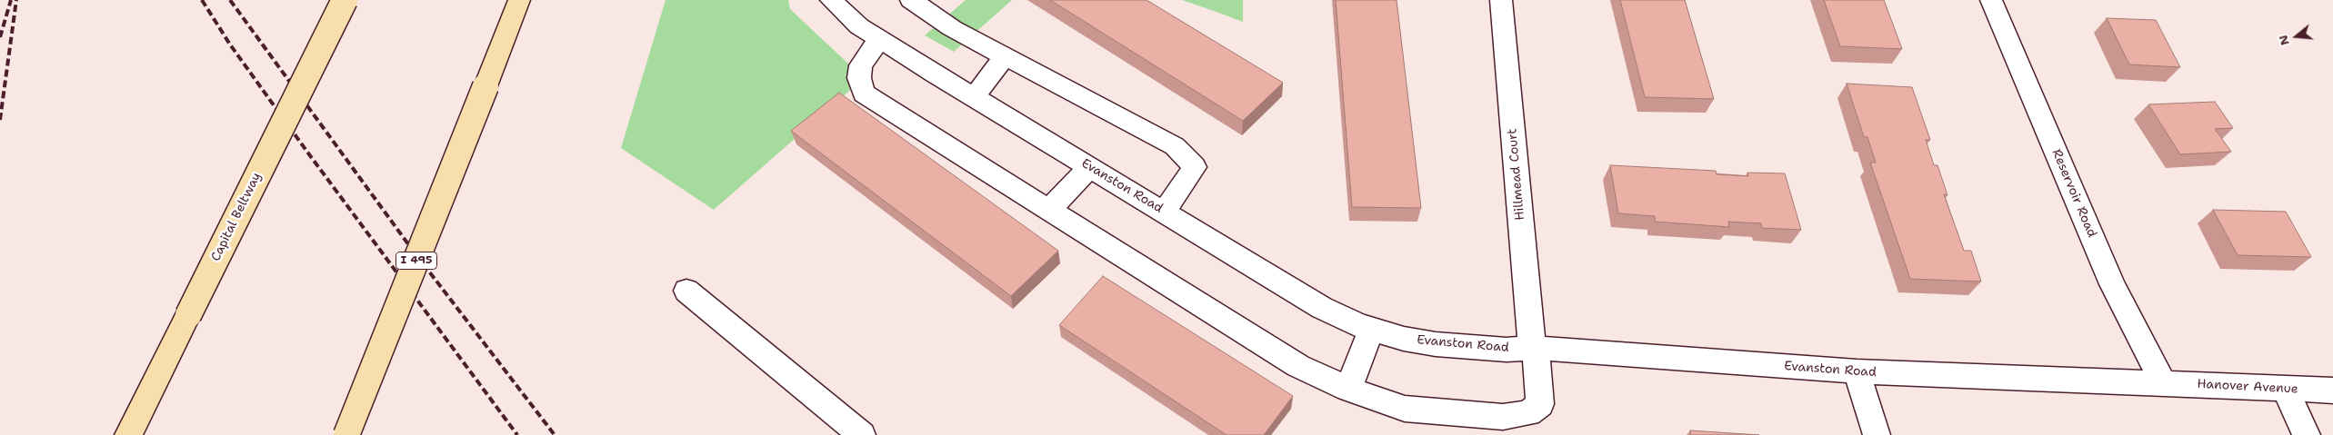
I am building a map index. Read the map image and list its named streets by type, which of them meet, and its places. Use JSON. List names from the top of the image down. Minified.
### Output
{"streets":{"highway":["Capital Beltway","I 495"],"street":["Hillmead Court","Evanston Road","Reservoir Road","Hanover Avenue"]},"crossings":[["Hillmead Court","Evanston Road"],["Evanston Road","Reservoir Road"],["Evanston Road","Hanover Avenue"],["Reservoir Road","Hanover Avenue"]],"north":"left"}
